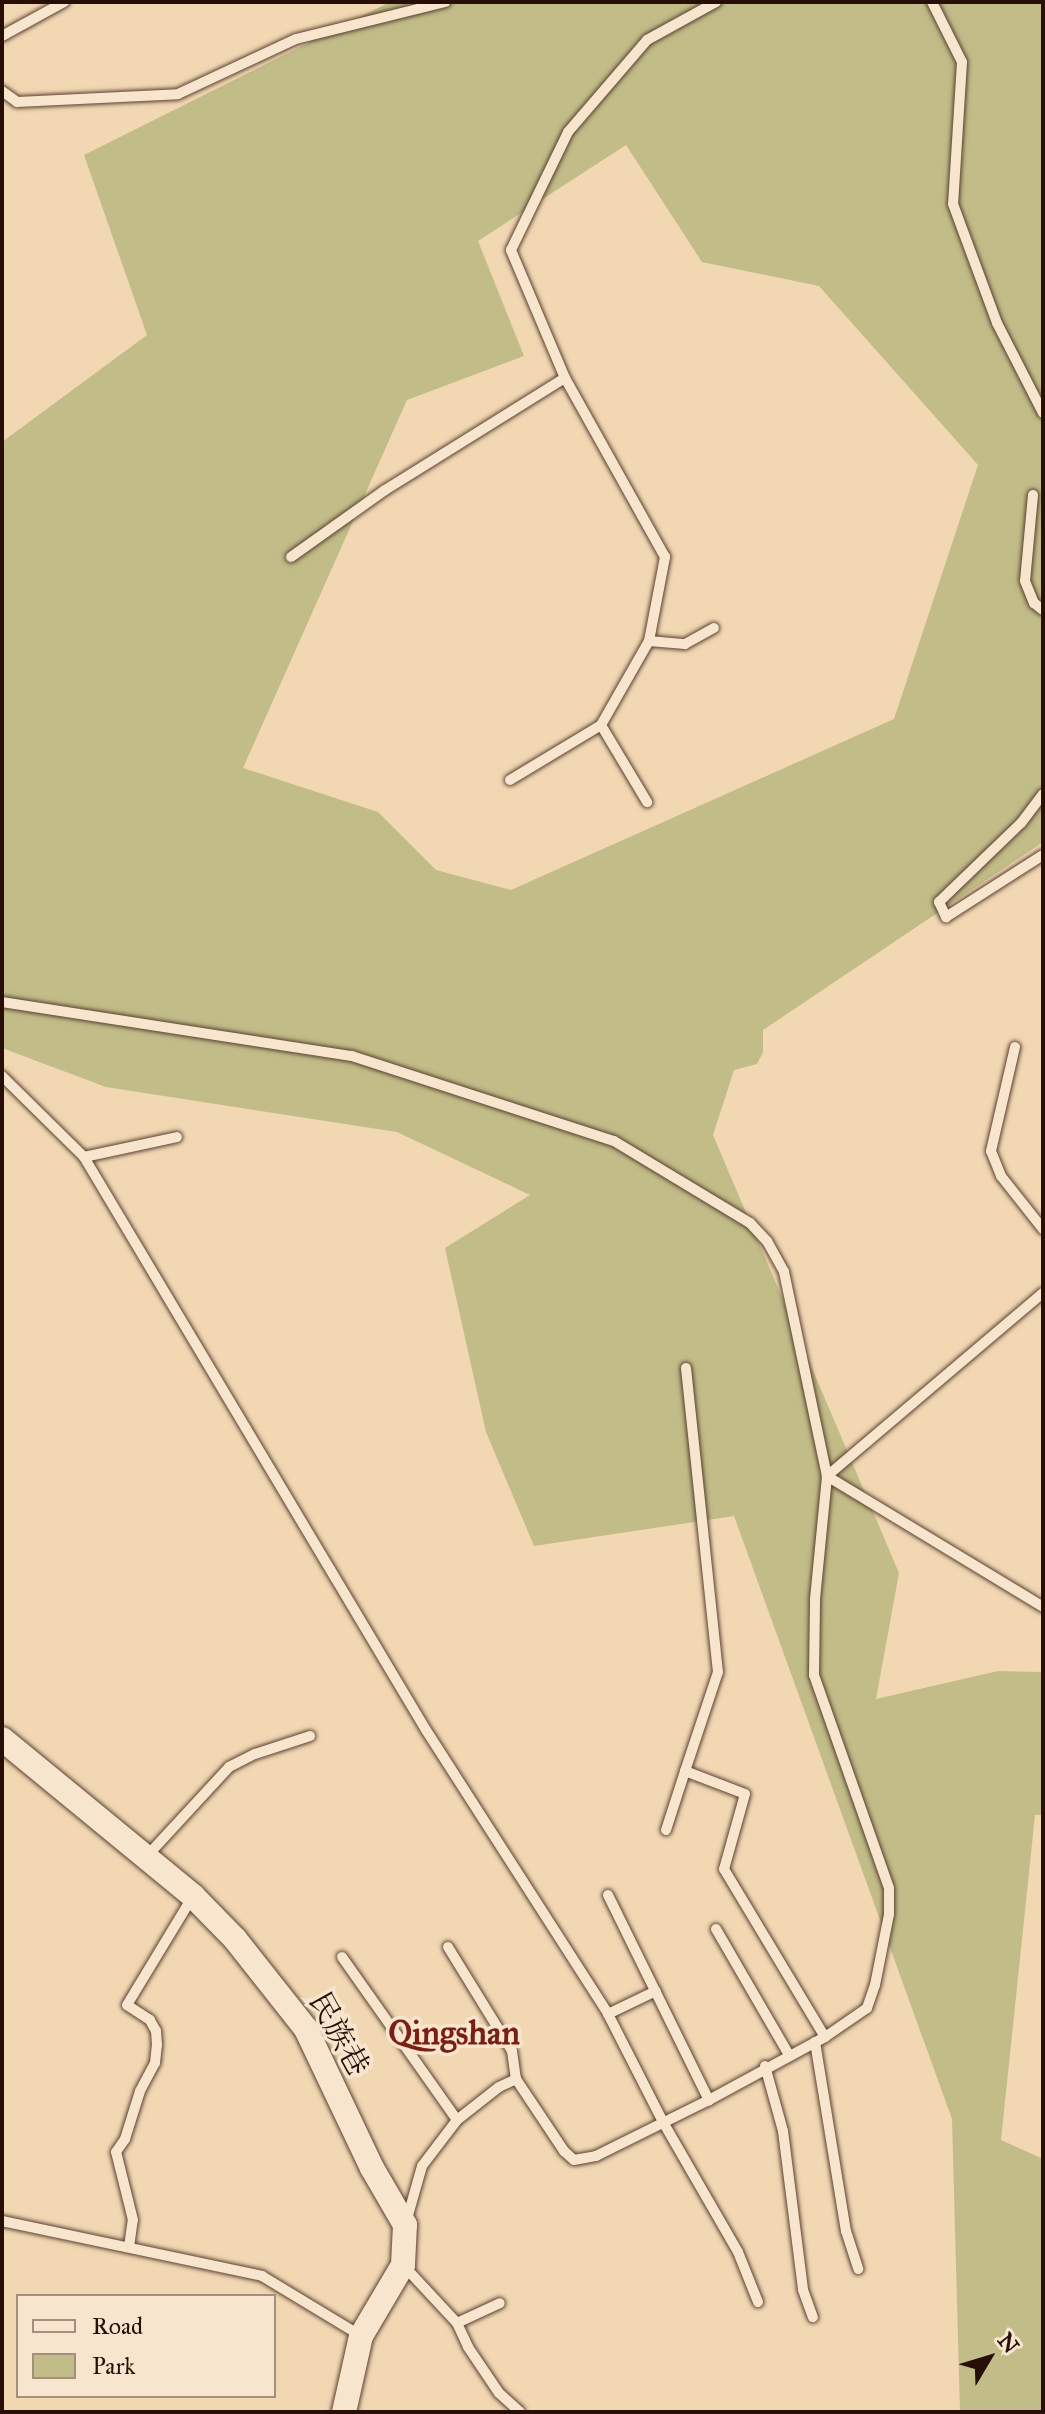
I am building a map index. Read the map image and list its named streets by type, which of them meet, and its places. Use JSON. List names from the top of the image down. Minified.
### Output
{"streets":{"street":["民族巷"]},"districts":["Qingshan"],"legend":["Road","Park"],"north":"top right"}
